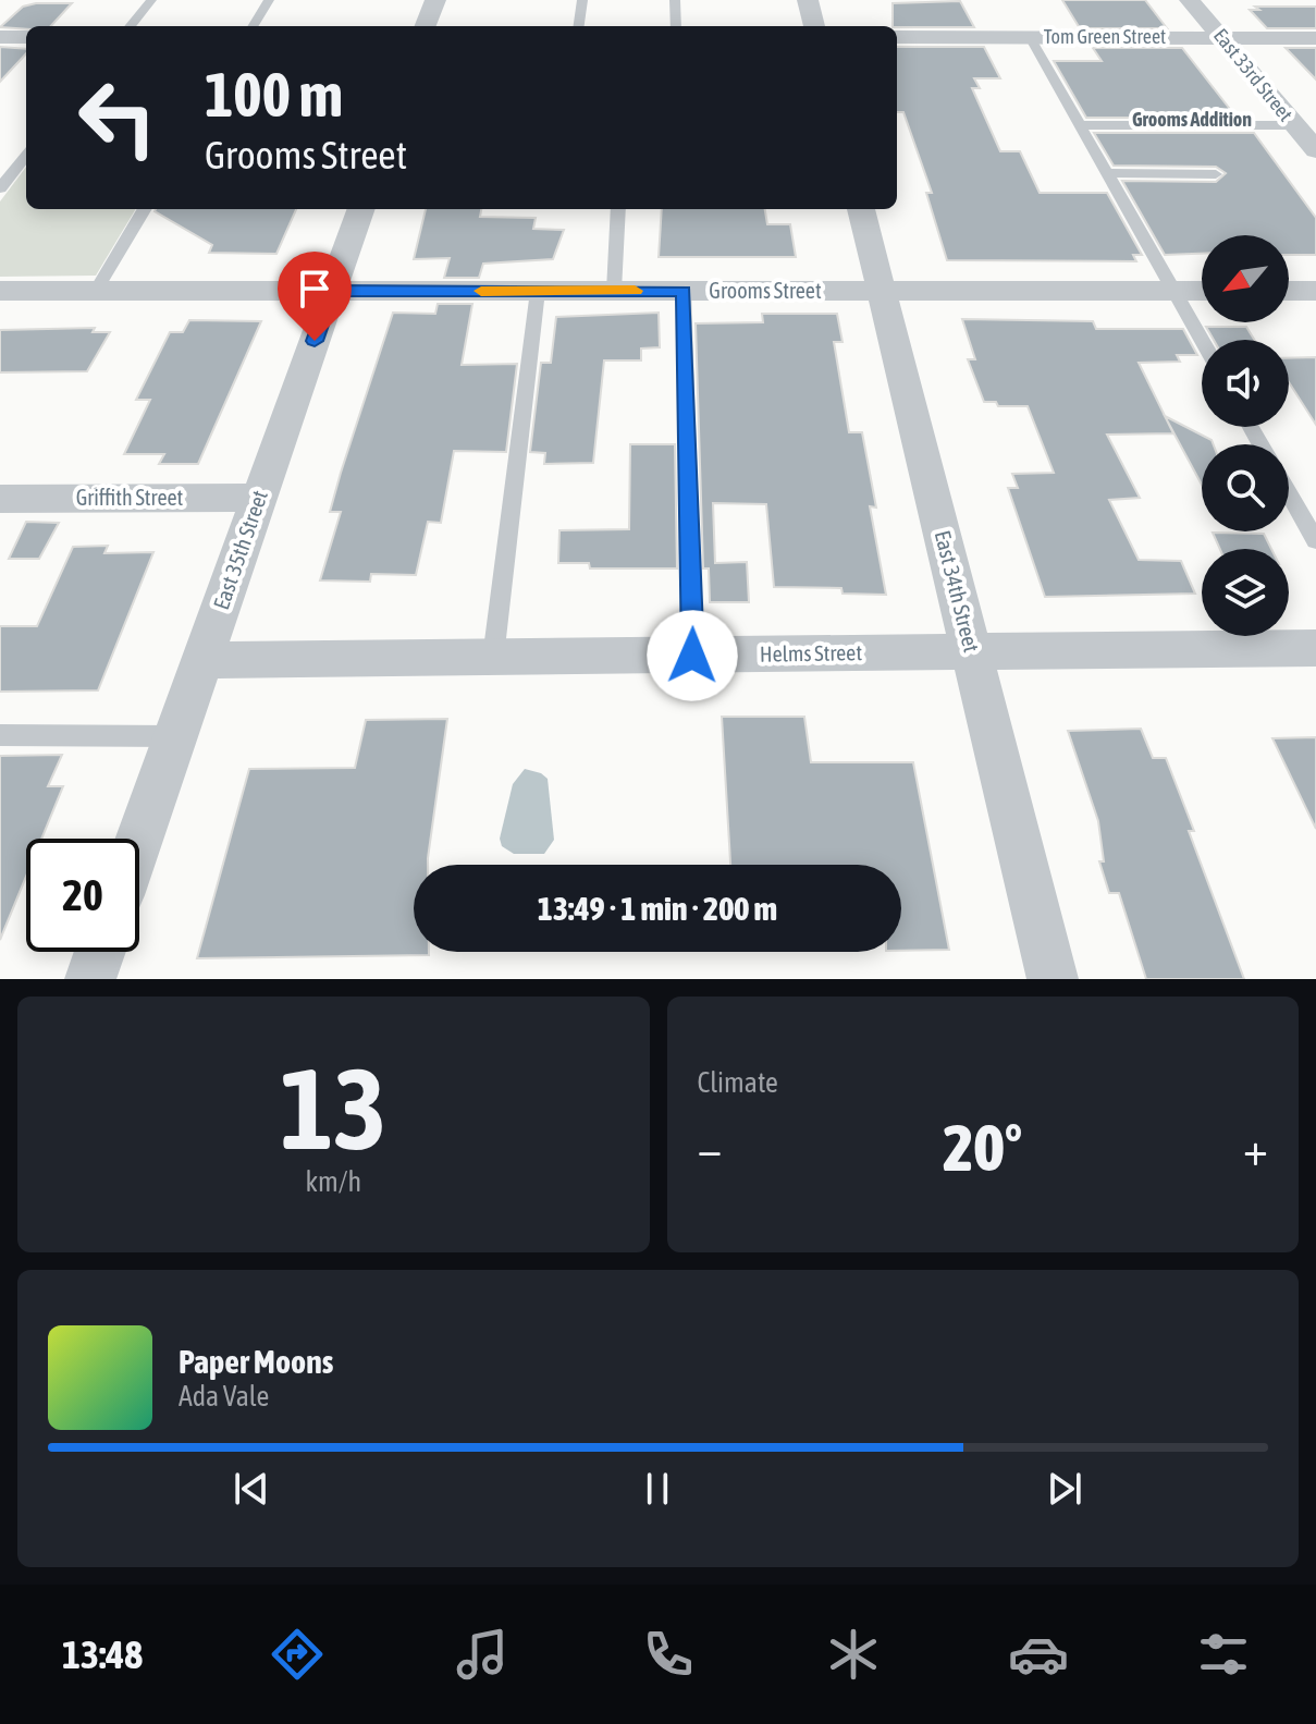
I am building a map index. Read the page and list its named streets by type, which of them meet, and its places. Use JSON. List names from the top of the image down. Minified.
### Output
{"streets":{"street":["Tom Green Street","East 33rd Street","Grooms Street","Griffith Street","East 35th Street","East 34th Street","Helms Street"]},"crossings":[["Tom Green Street","East 33rd Street"],["Grooms Street","East 35th Street"],["Grooms Street","East 34th Street"],["Griffith Street","East 35th Street"],["East 35th Street","Helms Street"],["East 34th Street","Helms Street"]],"districts":["Grooms Addition"],"north":"bottom left","page":{"turn":["100 m","Grooms Street"],"limit":"20","trip":"13:49 · 1 min · 200 m","tile":[["13","km/h"],"Climate"],"heat":["−","20°","+"],"song":["Paper Moons","Ada Vale"],"tabs":"13:48"}}
